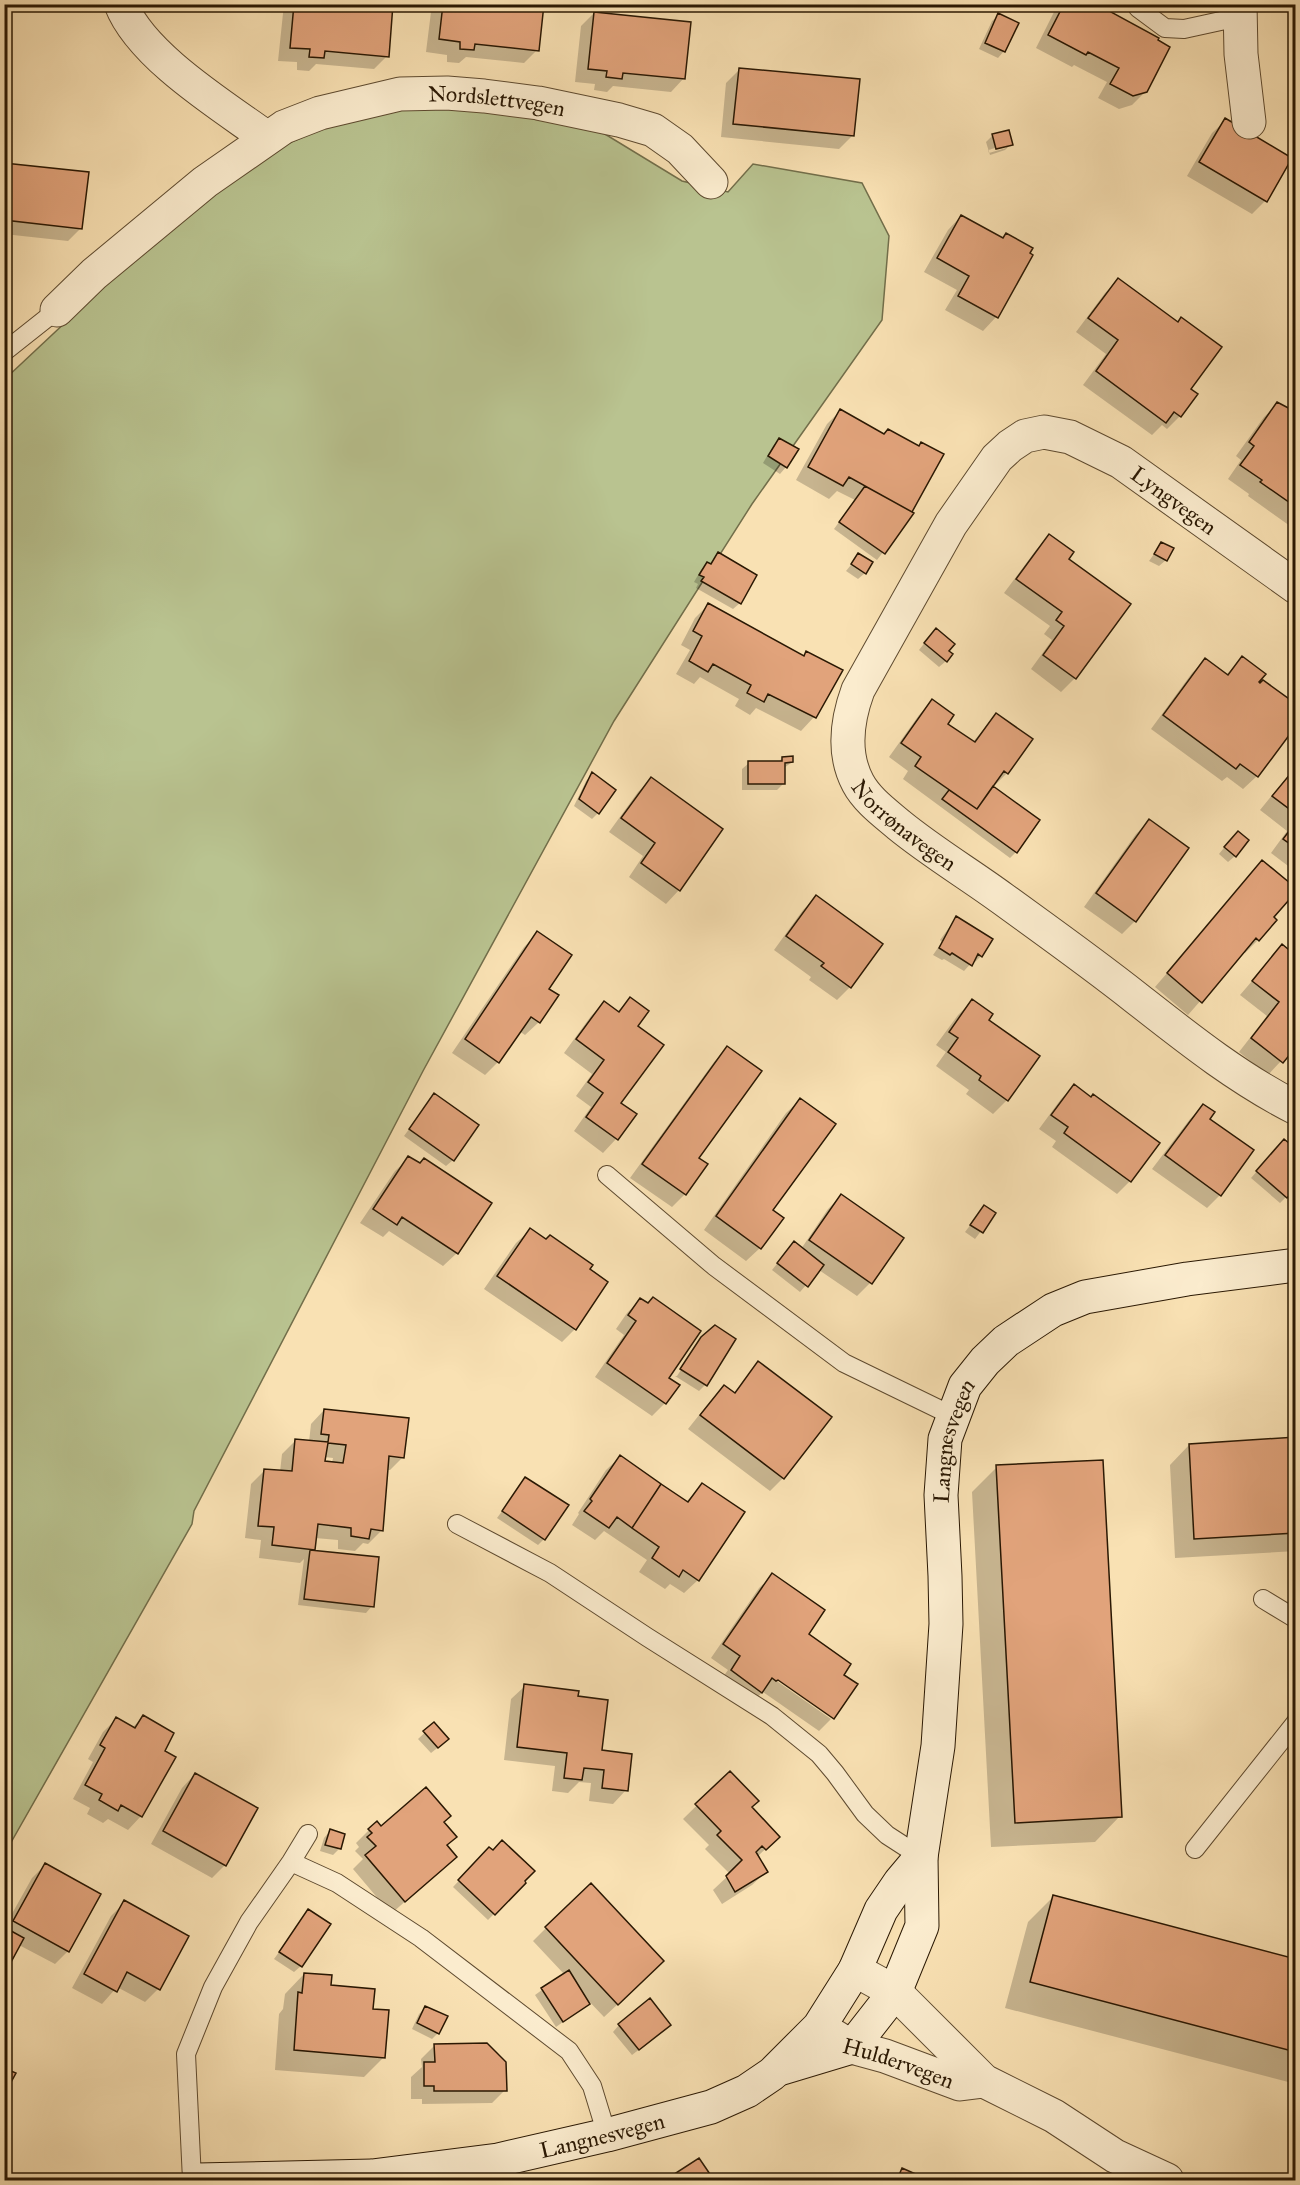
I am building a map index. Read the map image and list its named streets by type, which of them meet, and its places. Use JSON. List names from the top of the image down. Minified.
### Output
{"streets":{"street":["Nordslettvegen","Lyngvegen","Norrønavegen","Langnesvegen","Huldervegen"]},"crossings":[["Lyngvegen","Norrønavegen"],["Langnesvegen","Huldervegen"]]}
